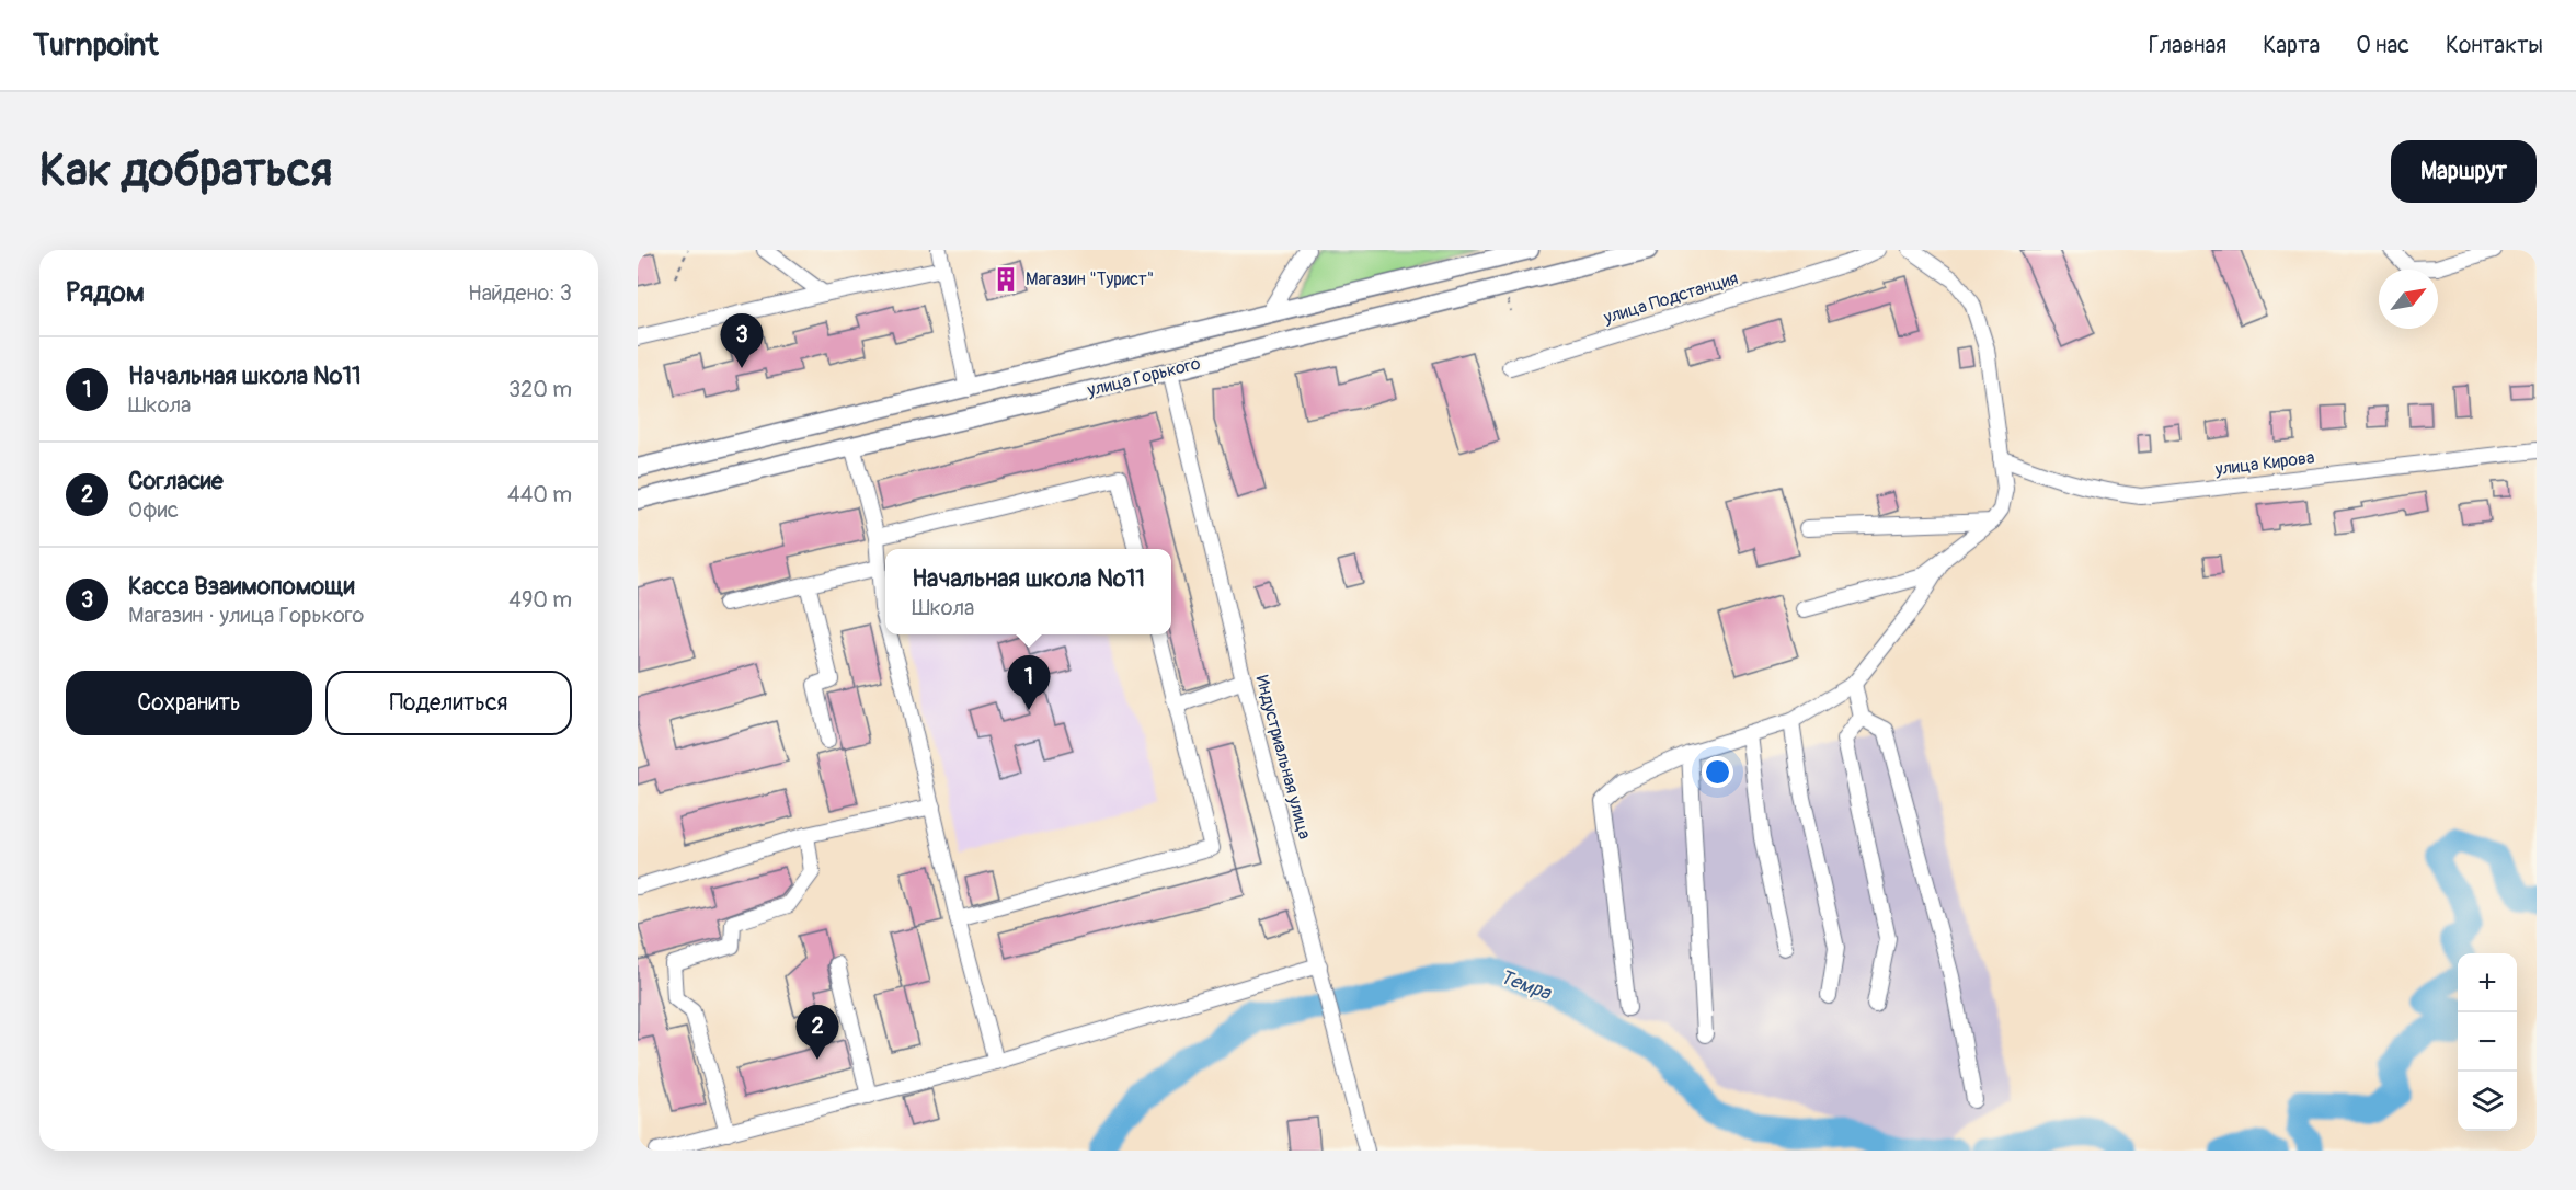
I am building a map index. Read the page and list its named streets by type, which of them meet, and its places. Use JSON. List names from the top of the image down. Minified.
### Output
{"streets":{"main road":["улица Горького"],"street":["улица Подстанция","улица Кирова","Индустриальная улица"]},"crossings":[["улица Горького","Индустриальная улица"]],"water":["Темра"],"places":{"building":["Магазин \"Турист\""]},"north":"top right","page":{"header":"Turnpoint","nav":["Главная","Карта","О нас","Контакты"],"buttons":["Маршрут",["Сохранить","Поделиться"]],"title":"Как добраться","heading":["Рядом","Найдено: 3"],"pins":["3","1","2"],"list":[{"mark":"1","name":"Начальная школа №11","note":"Школа","value":"320 m"},{"mark":"2","name":"Согласие","note":"Офис","value":"440 m"},{"mark":"3","name":"Касса Взаимопомощи","note":"Магазин · улица Горького","value":"490 m"}],"popup":["Начальная школа №11","Школа"],"map_buttons":["+","−"]}}
